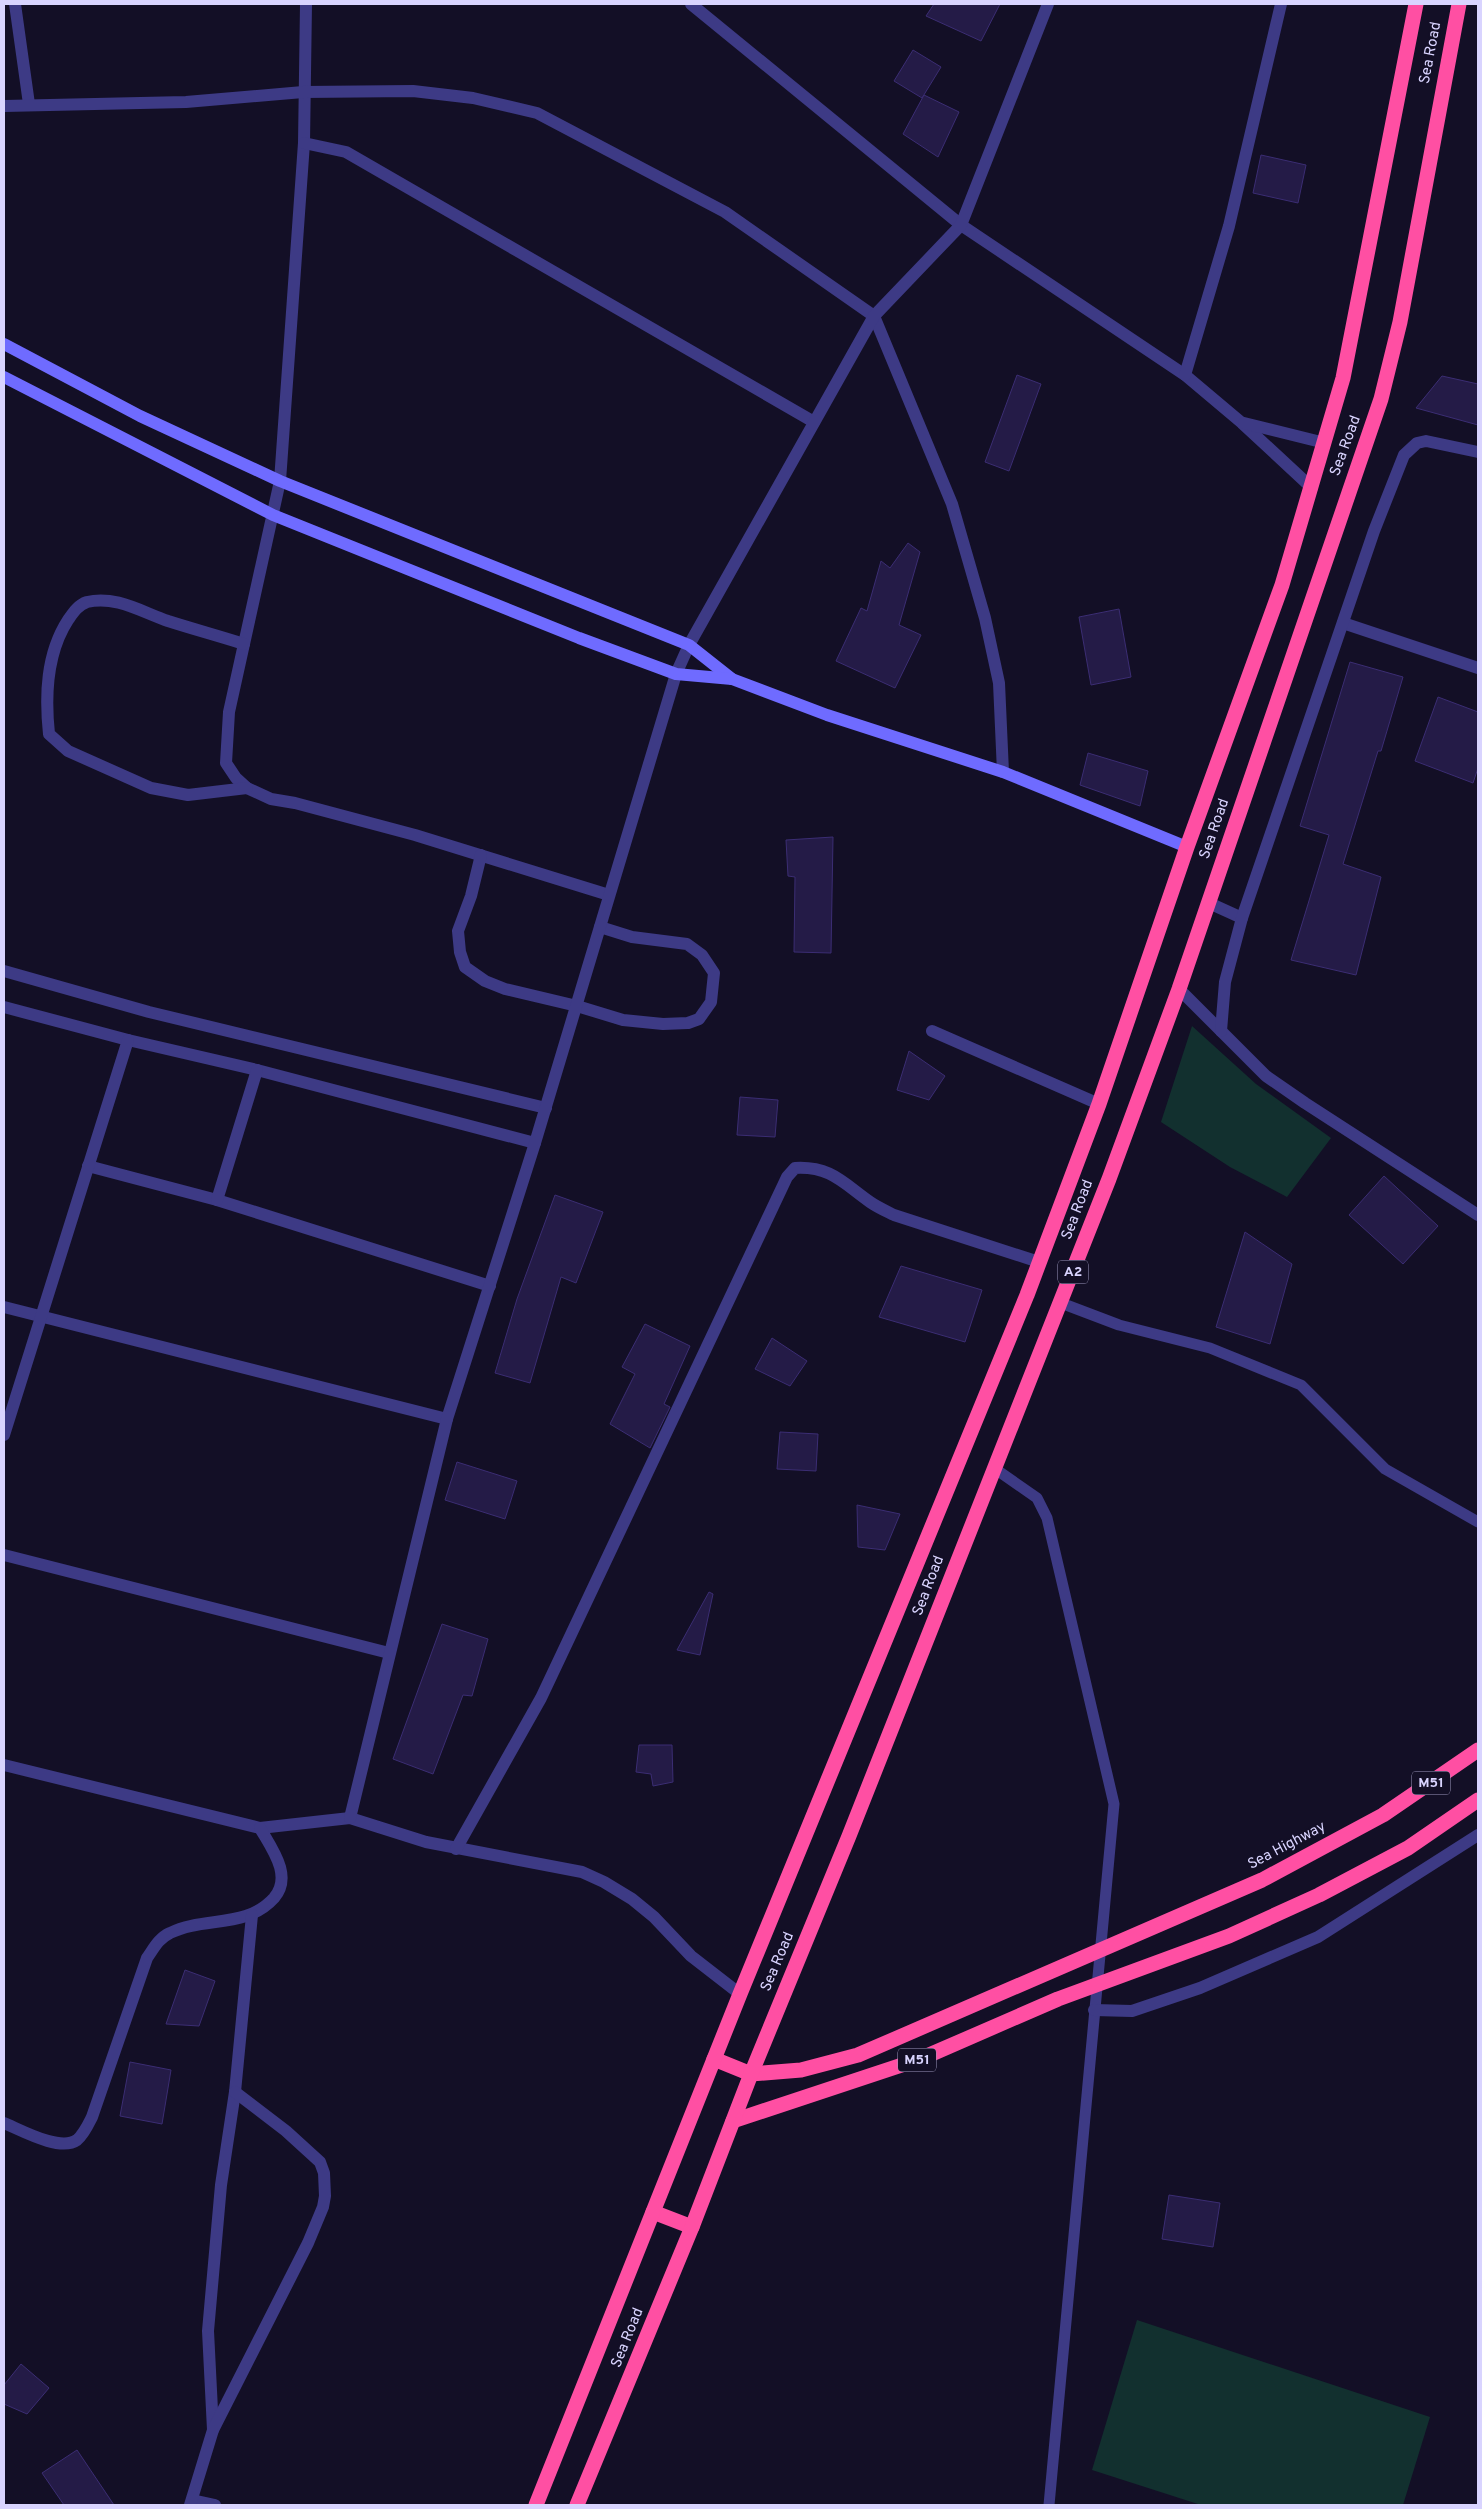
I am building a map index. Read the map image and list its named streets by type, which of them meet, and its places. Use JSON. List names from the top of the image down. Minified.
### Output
{"streets":{"highway":["Sea Road","A2","M51","Sea Highway"]},"crossings":[["Sea Road","M51"],["Sea Road","Sea Highway"]]}
